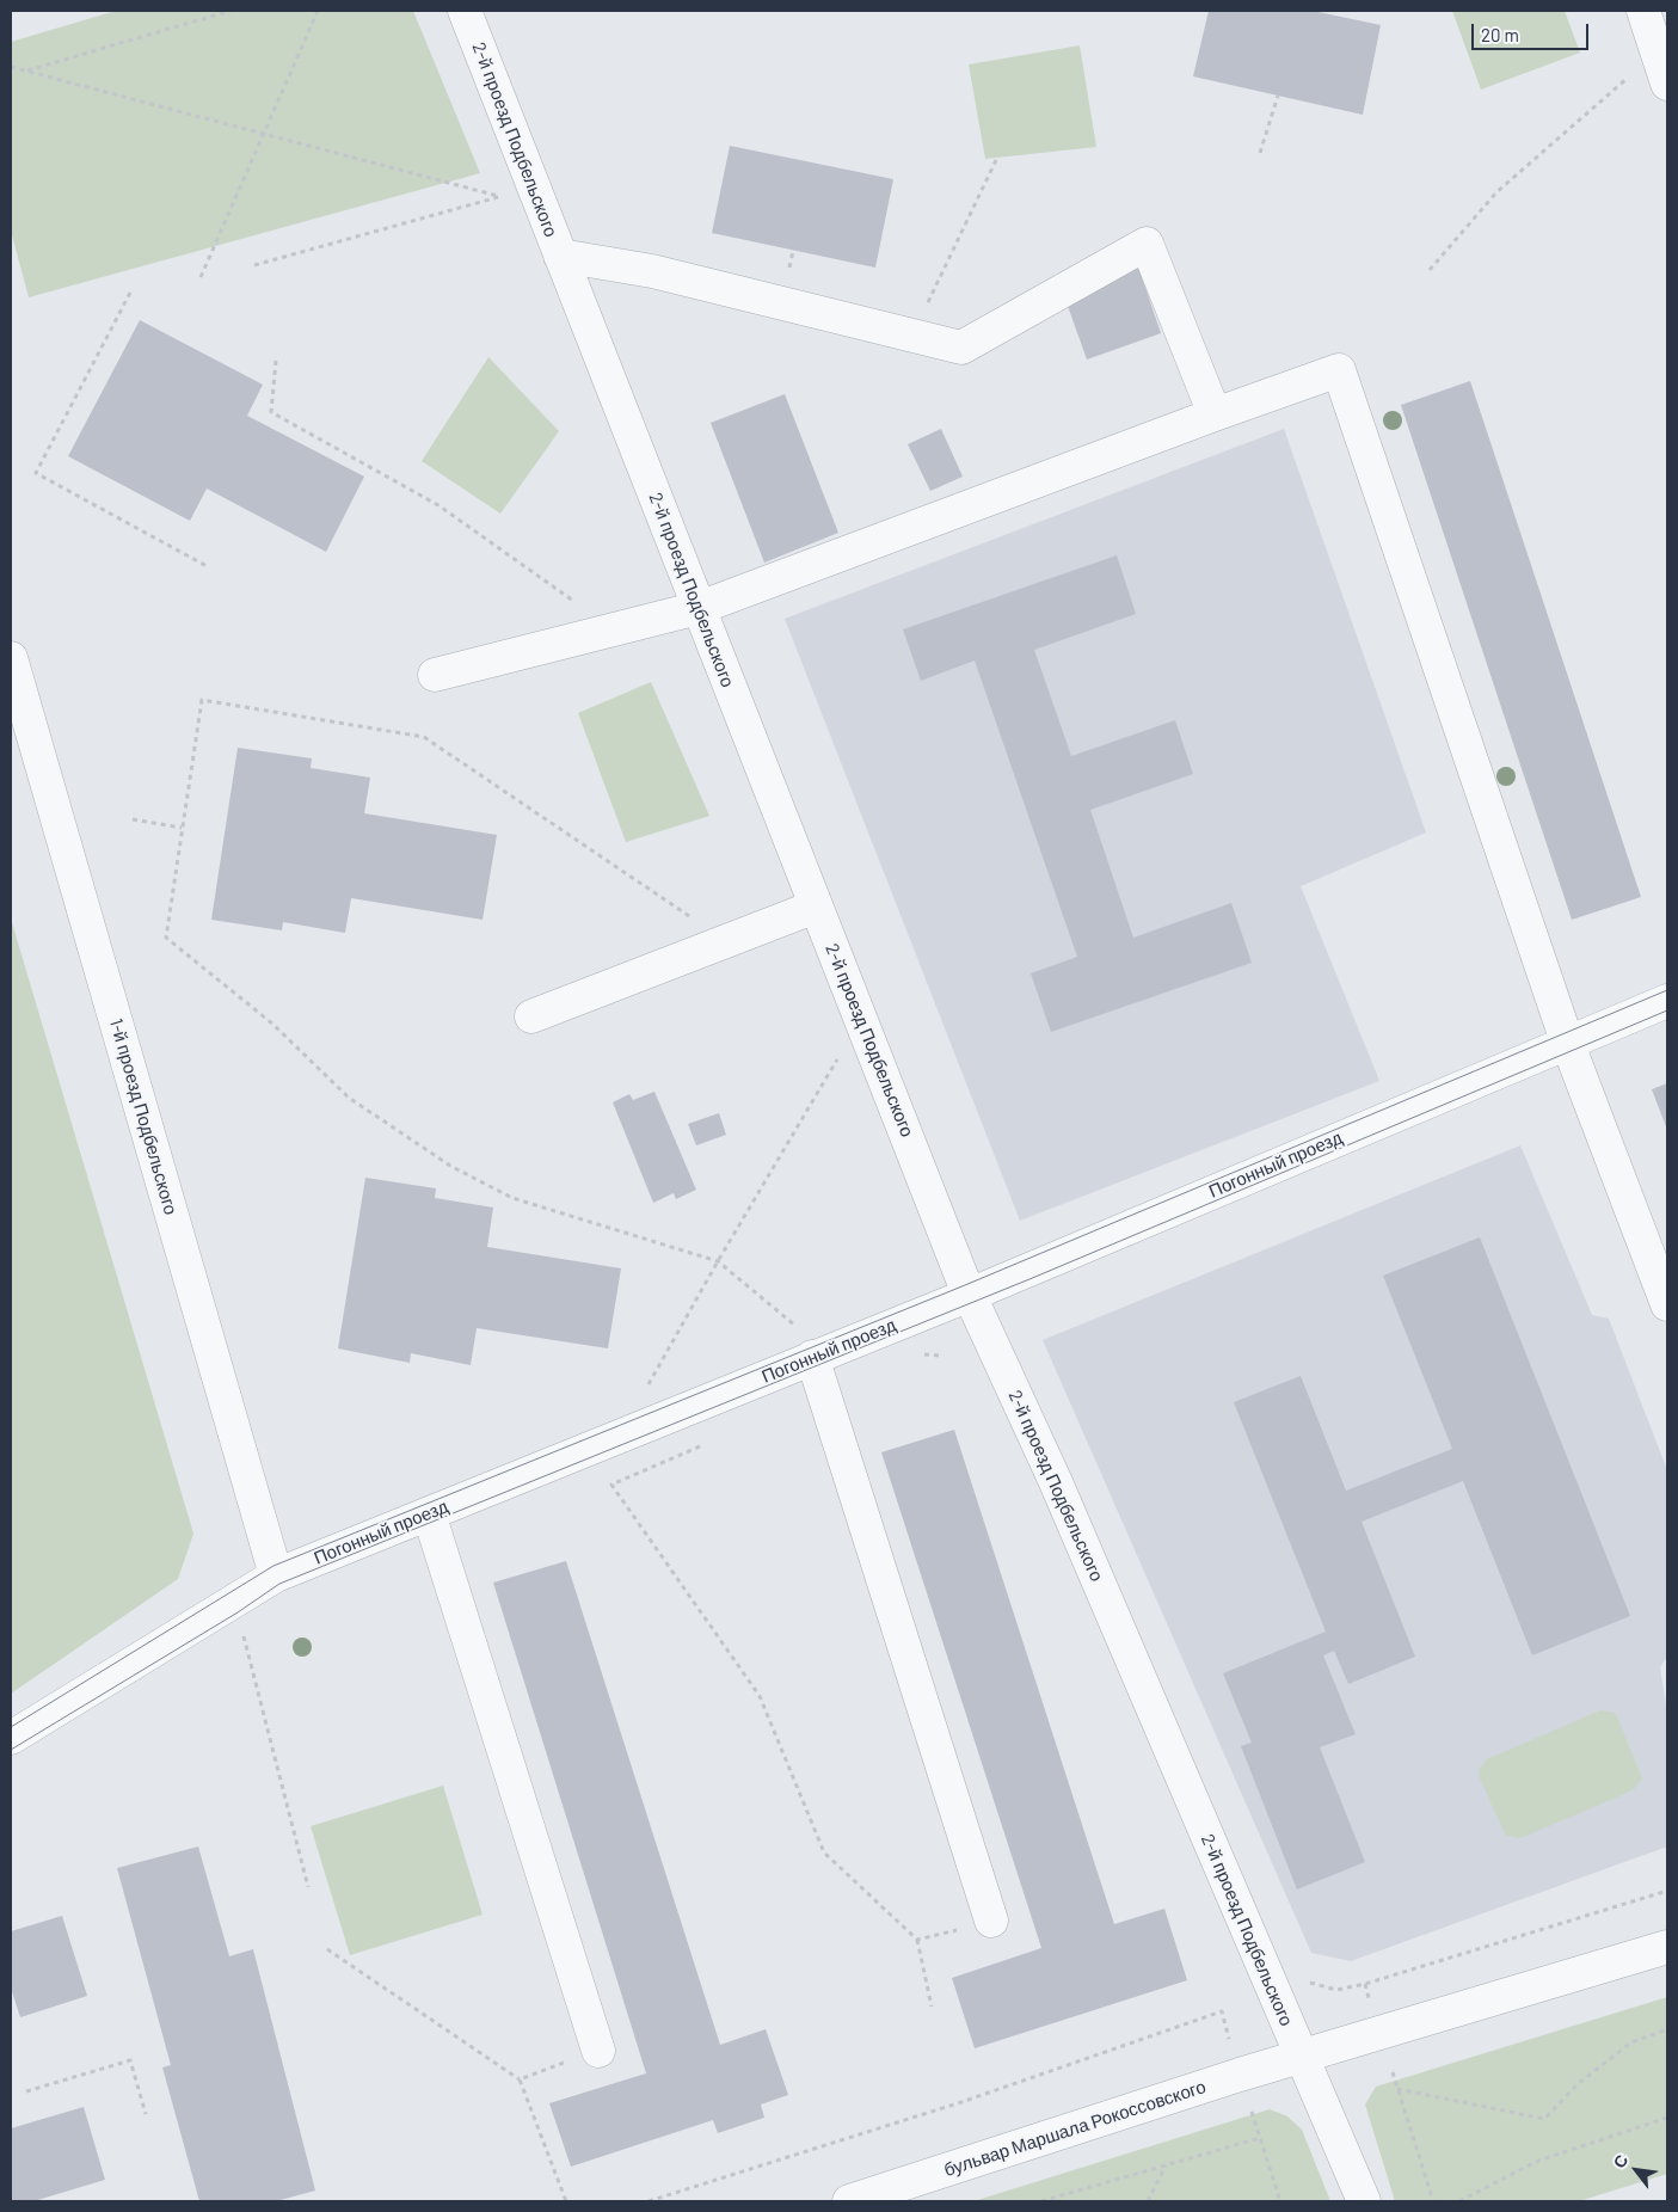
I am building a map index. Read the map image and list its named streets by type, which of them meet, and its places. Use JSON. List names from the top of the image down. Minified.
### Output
{"streets":{"street":["2-й проезд Подбельского","1-й проезд Подбельского","Погонный проезд","бульвар Маршала Рокоссовского"]},"crossings":[["2-й проезд Подбельского","Погонный проезд"],["2-й проезд Подбельского","бульвар Маршала Рокоссовского"],["1-й проезд Подбельского","Погонный проезд"]],"scale_bar":"20 m","north":"top left"}
